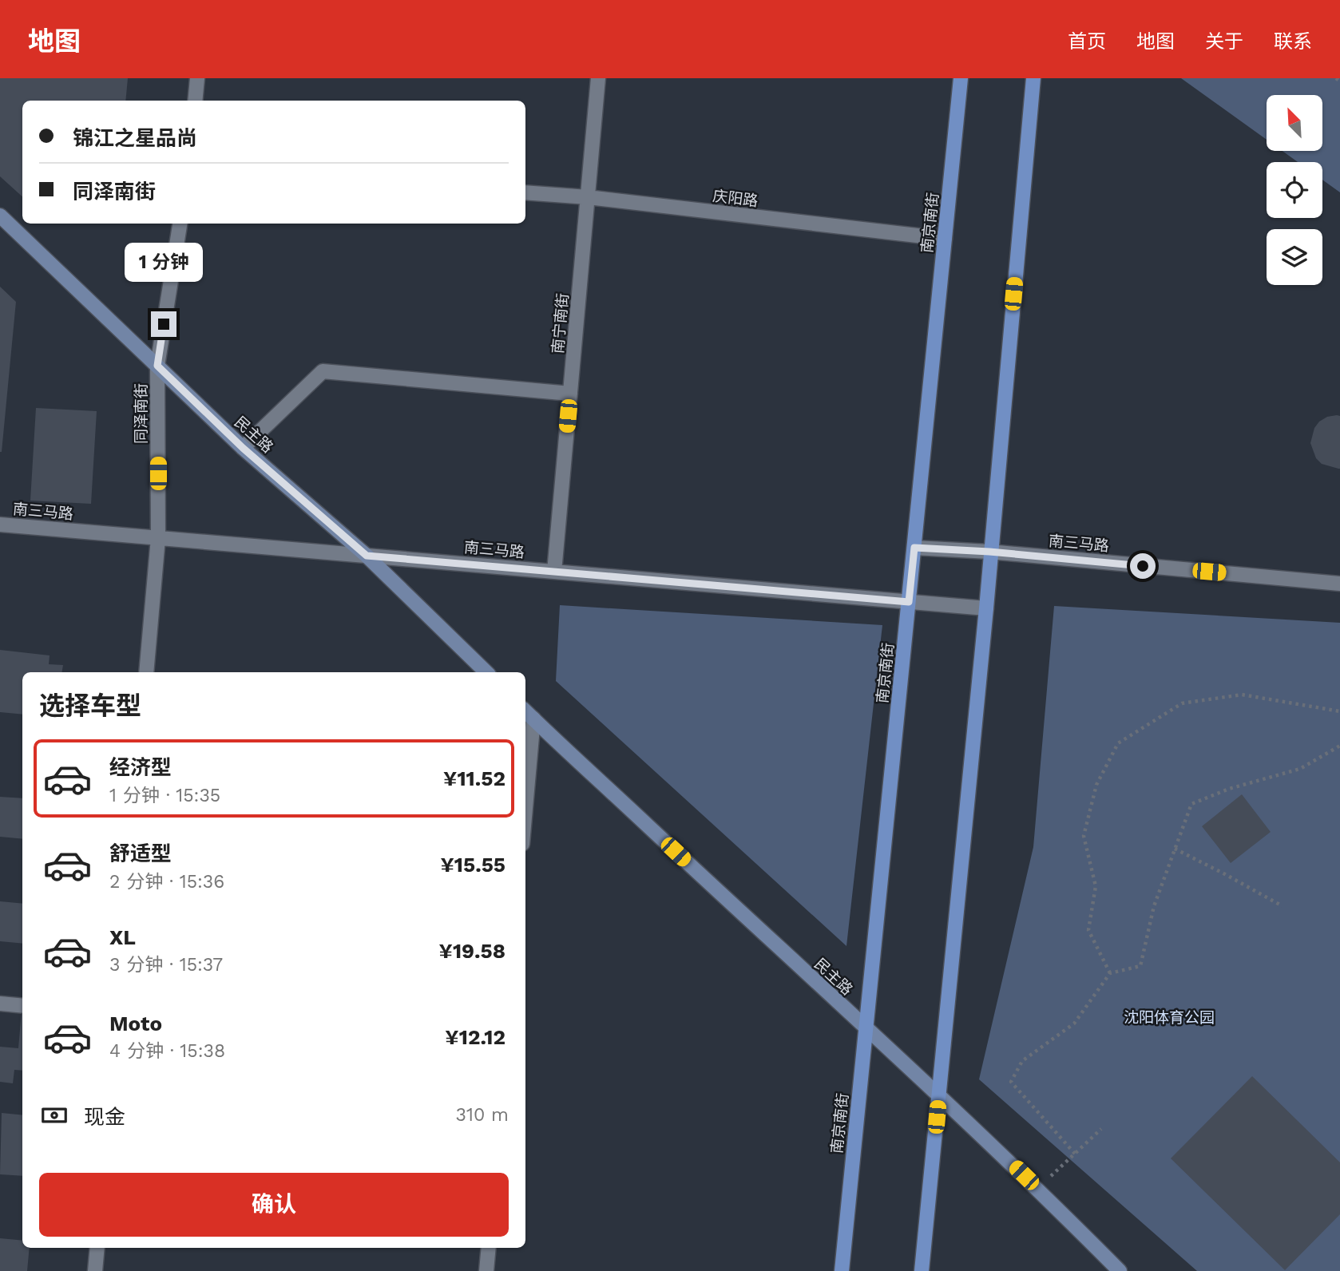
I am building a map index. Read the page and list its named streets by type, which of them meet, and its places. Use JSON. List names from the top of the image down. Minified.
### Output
{"streets":{"main road":["南京南街"],"street":["庆阳路","南宁南街","同泽南街","民主路","南三马路"]},"crossings":[["庆阳路","南京南街"],["庆阳路","南宁南街"],["南京南街","民主路"],["南京南街","南三马路"],["南宁南街","南三马路"],["同泽南街","民主路"],["同泽南街","南三马路"],["民主路","南三马路"]],"parks":["沈阳体育公园"],"north":"top left","page":{"header":"地图","nav":["首页","地图","关于","联系"],"banner":["锦江之星品尚","同泽南街"],"bubble":"1 分钟","heading":"选择车型","list":[{"name":"经济型","note":"1 分钟 · 15:35","value":"¥11.52"},{"name":"舒适型","note":"2 分钟 · 15:36","value":"¥15.55"},{"name":"XL","note":"3 分钟 · 15:37","value":"¥19.58"},{"name":"Moto","note":"4 分钟 · 15:38","value":"¥12.12"}],"pay":["现金","310 m"],"buttons":"确认"}}
